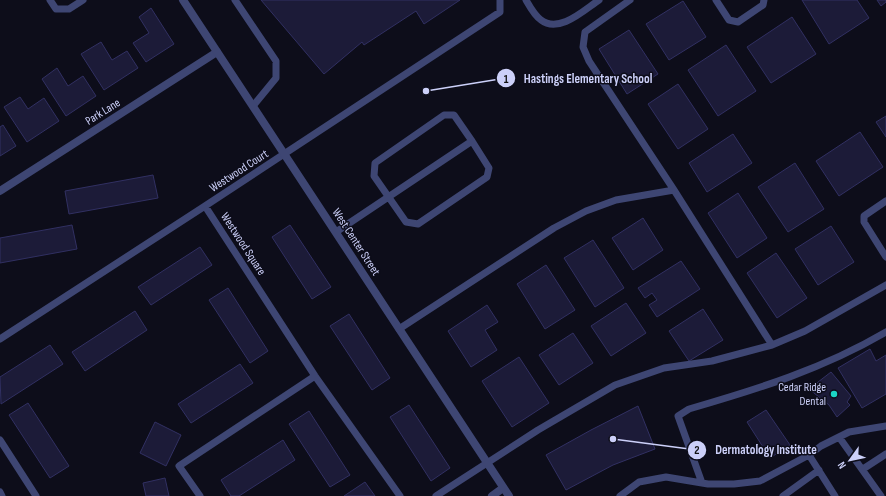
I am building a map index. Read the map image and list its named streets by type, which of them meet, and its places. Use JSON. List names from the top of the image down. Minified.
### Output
{"streets":{"street":["Park Lane","West Center Street"],"lane":["Westwood Court","Westwood Square"]},"crossings":[["Park Lane","West Center Street"],["Westwood Court","West Center Street"],["Westwood Court","Westwood Square"]],"places":["Hastings Elementary School","Cedar Ridge Dental","Dermatology Institute"],"north":"bottom left"}
